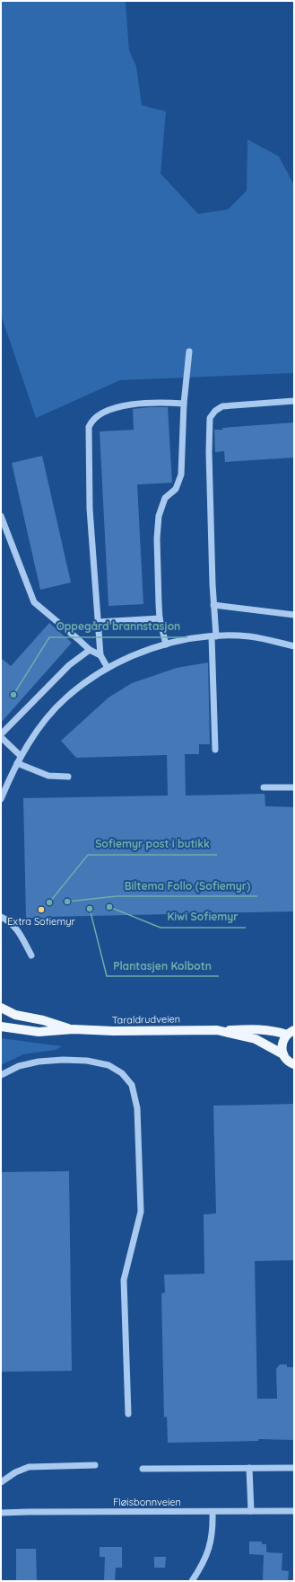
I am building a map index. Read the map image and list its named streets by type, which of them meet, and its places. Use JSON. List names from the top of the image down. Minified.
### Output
{"streets":{"main road":["Taraldrudveien"],"street":["Fløisbonnveien"]},"places":["Oppegård brannstasjon","Biltema Follo (Sofiemyr)","Sofiemyr post i butikk","Kiwi Sofiemyr","Plantasjen Kolbotn","Extra Sofiemyr"]}
